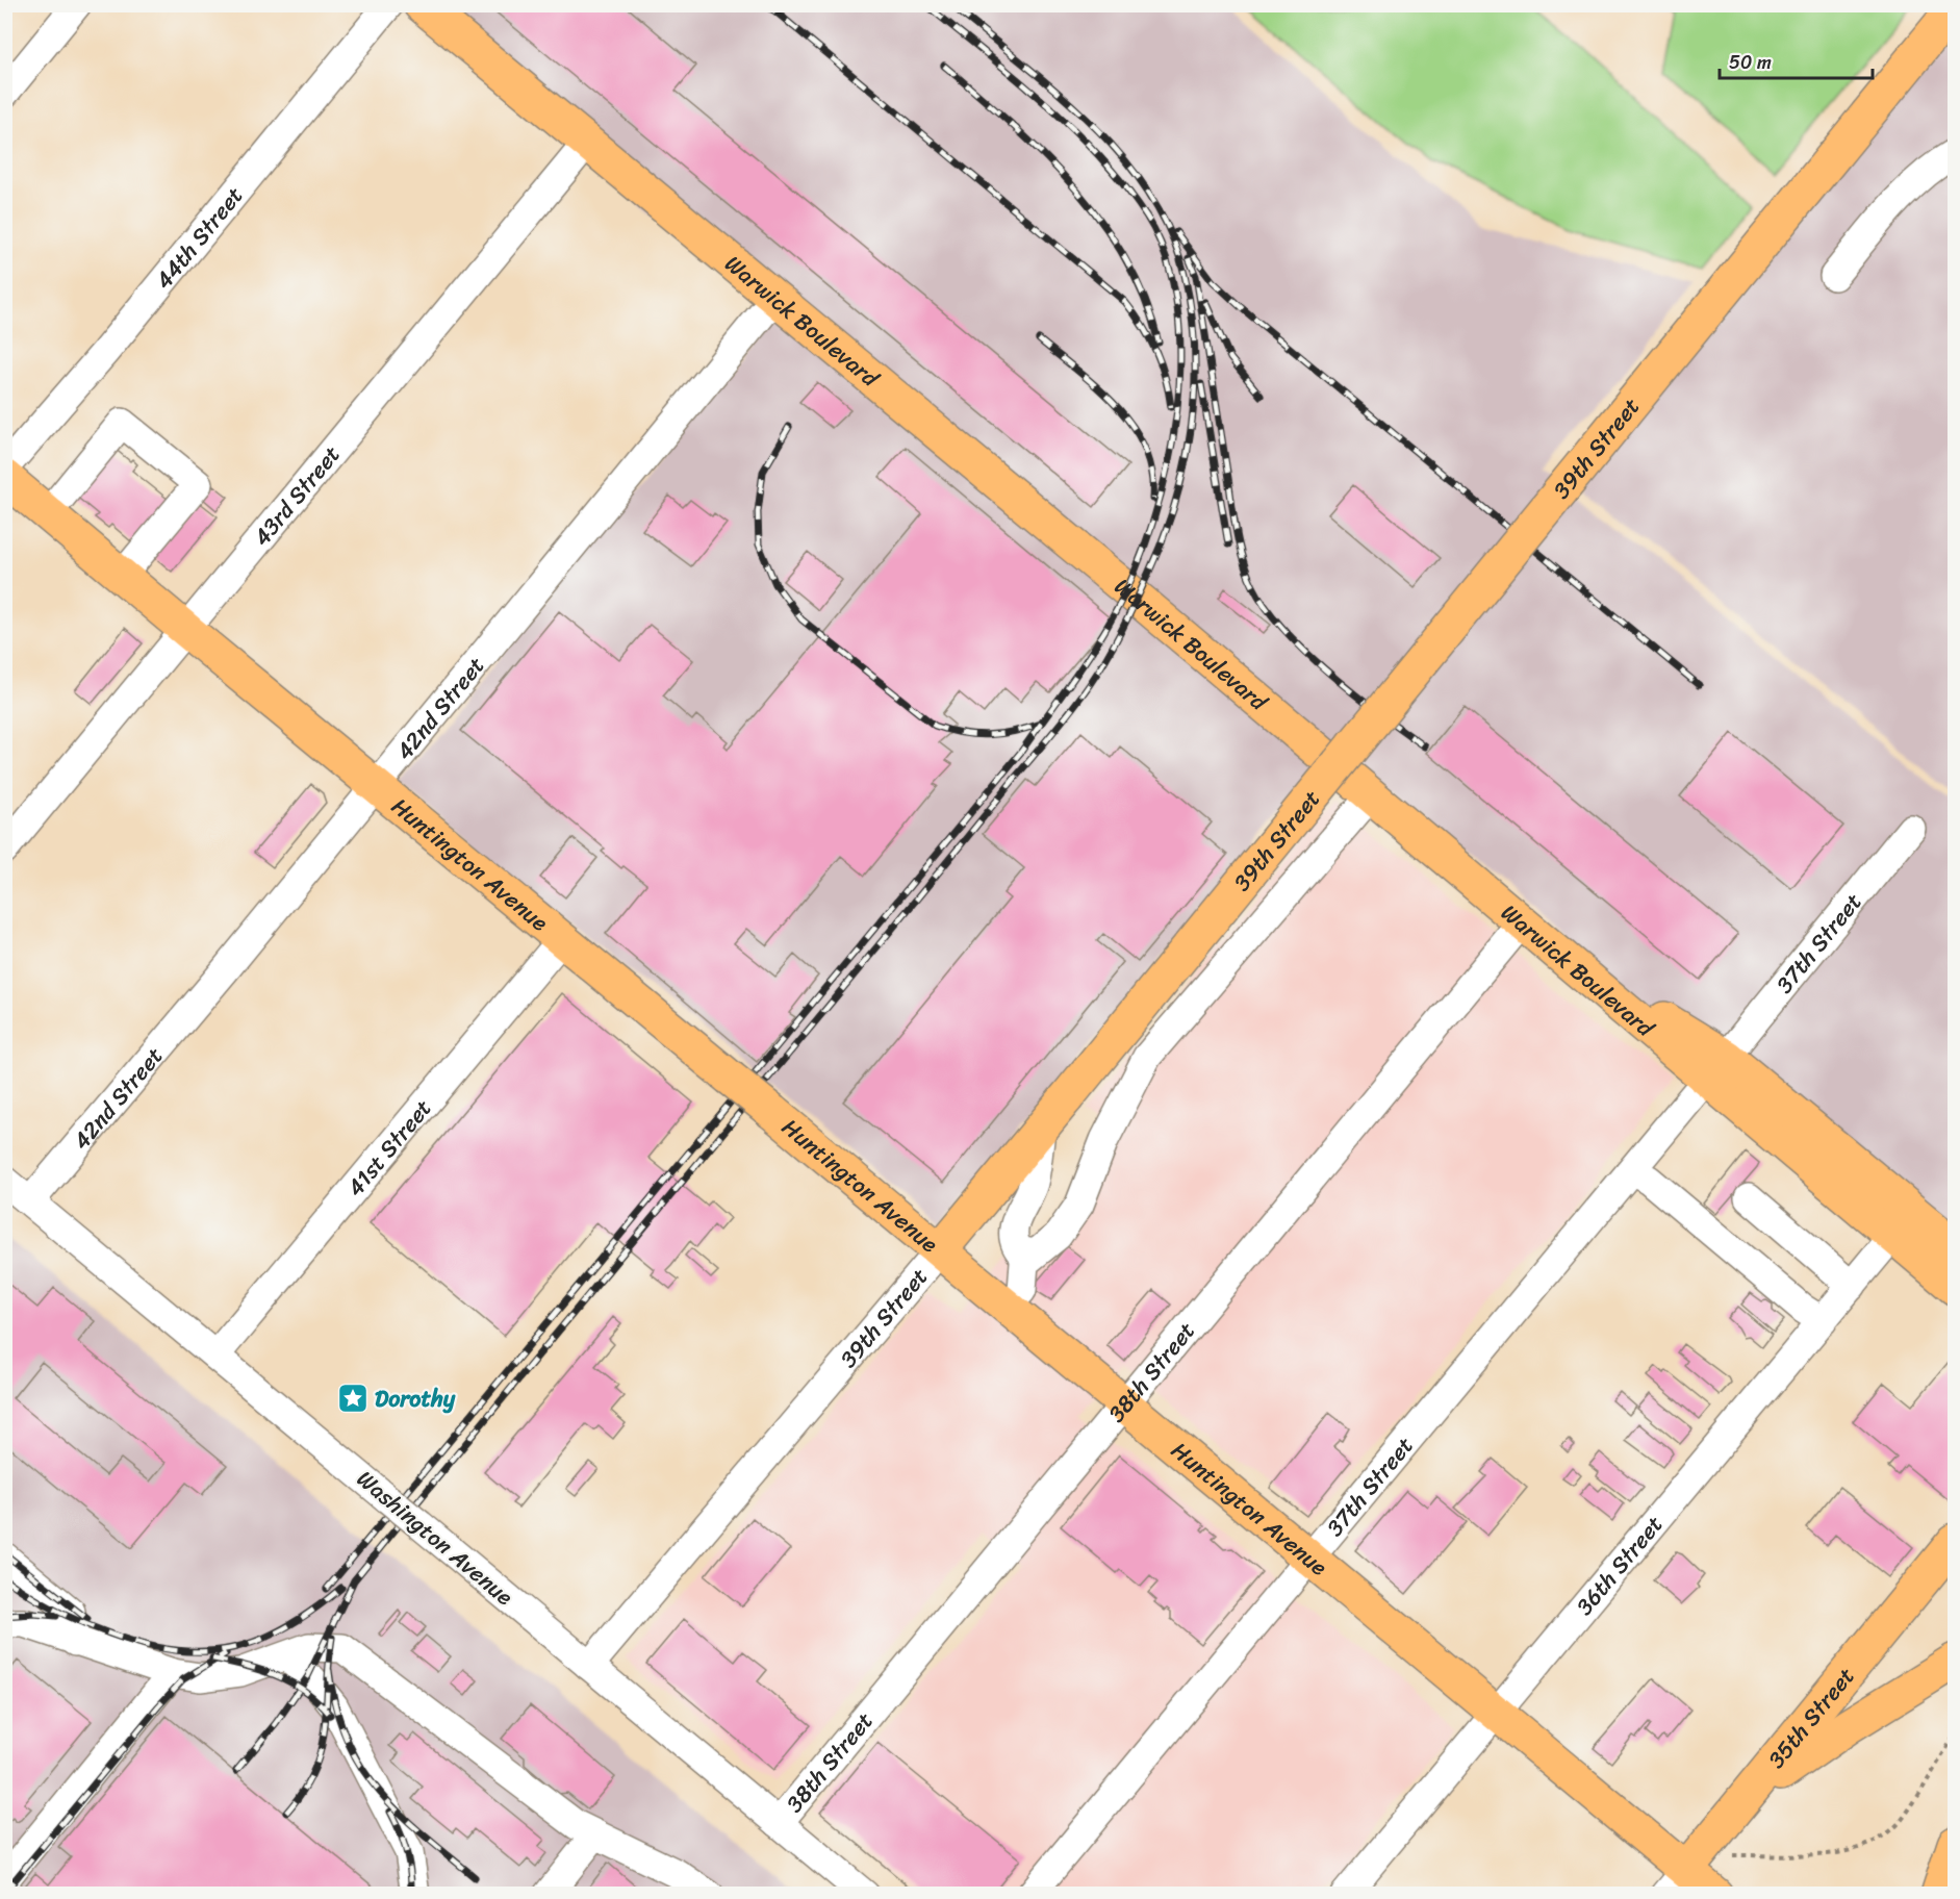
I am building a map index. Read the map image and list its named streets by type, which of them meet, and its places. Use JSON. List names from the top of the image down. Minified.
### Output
{"streets":{"main road":["Warwick Boulevard","39th Street","Huntington Avenue","35th Street"],"street":["44th Street","43rd Street","42nd Street","37th Street","41st Street","38th Street","Washington Avenue","36th Street"]},"crossings":[["Warwick Boulevard","43rd Street"],["Warwick Boulevard","42nd Street"],["Warwick Boulevard","37th Street"],["Warwick Boulevard","38th Street"],["39th Street","Huntington Avenue"],["39th Street","Washington Avenue"],["43rd Street","Huntington Avenue"],["42nd Street","Huntington Avenue"],["42nd Street","Washington Avenue"],["Huntington Avenue","37th Street"],["Huntington Avenue","41st Street"],["Huntington Avenue","38th Street"],["Huntington Avenue","36th Street"],["Huntington Avenue","35th Street"],["41st Street","Washington Avenue"],["38th Street","Washington Avenue"]],"places":{"place":["Dorothy"]},"scale_bar":"50 m"}
